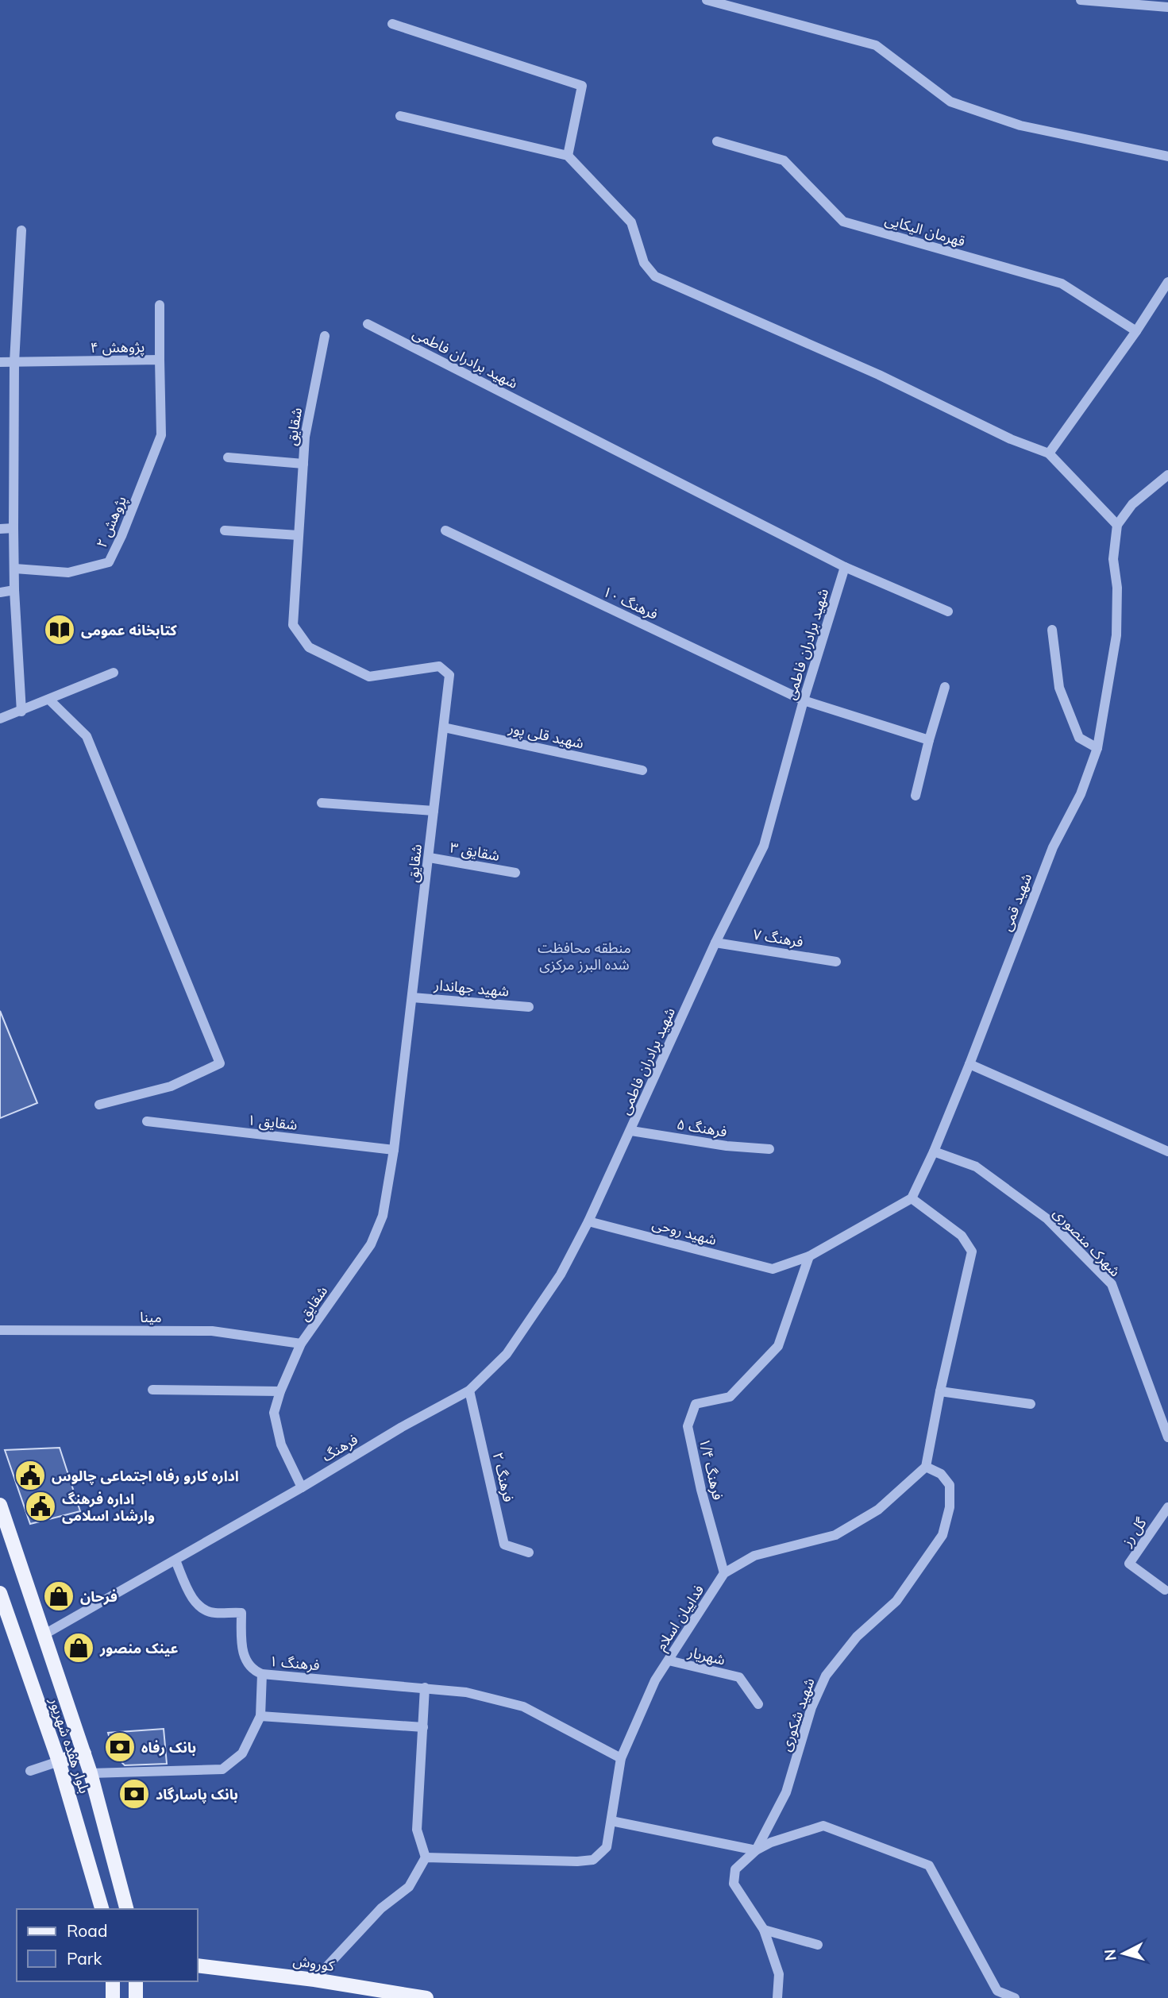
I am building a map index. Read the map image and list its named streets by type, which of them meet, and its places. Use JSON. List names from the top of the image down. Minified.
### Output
{"streets":{"main road":["بلوار هفده شهریور","کوروش"],"street":["قهرمان الیکایی","پژوهش ۴","شهید برادران فاطمی","شقایق","پژوهش ۲","فرهنگ ۱۰","شهید قلی پور","شقایق ۳","شهید قمی","فرهنگ ۷","شهید جهاندار","شقایق ۱","فرهنگ ۵","شهید روحی","شهرک منصوری","مینا","فرهنگ","فرهنگ ۱/۴","فرهنگ ۲","گل رز","فداییان اسلام","شهریار","فرهنگ ۱","شهید شکوری"]},"crossings":[["پژوهش ۴","پژوهش ۲"],["شهید برادران فاطمی","فرهنگ ۱۰"],["شهید برادران فاطمی","فرهنگ ۷"],["شهید برادران فاطمی","فرهنگ ۵"],["شهید برادران فاطمی","شهید روحی"],["شهید برادران فاطمی","فرهنگ"],["شقایق","شهید قلی پور"],["شقایق","شقایق ۳"],["شقایق","شهید جهاندار"],["شقایق","شقایق ۱"],["شقایق","مینا"],["شقایق","فرهنگ"],["شهید قمی","شهرک منصوری"],["شهید روحی","فرهنگ"],["شهید روحی","فرهنگ ۱/۴"],["فرهنگ","فرهنگ ۲"],["فرهنگ","فرهنگ ۱"],["فرهنگ","بلوار هفده شهریور"],["فرهنگ ۱/۴","فداییان اسلام"],["فداییان اسلام","شهریار"],["فداییان اسلام","فرهنگ ۱"],["فداییان اسلام","شهید شکوری"]],"parks":["منطقه محافظت شده البرز مرکزی"],"places":{"library":["کتابخانه عمومی"],"public building":["اداره کارو رفاه اجتماعی چالوس","اداره فرهنگ وارشاد اسلامی"],"shop":["فرحان","عینک منصور"],"bank":["بانک رفاه","بانک پاسارگاد"]},"legend":["Road","Park"],"north":"left"}
